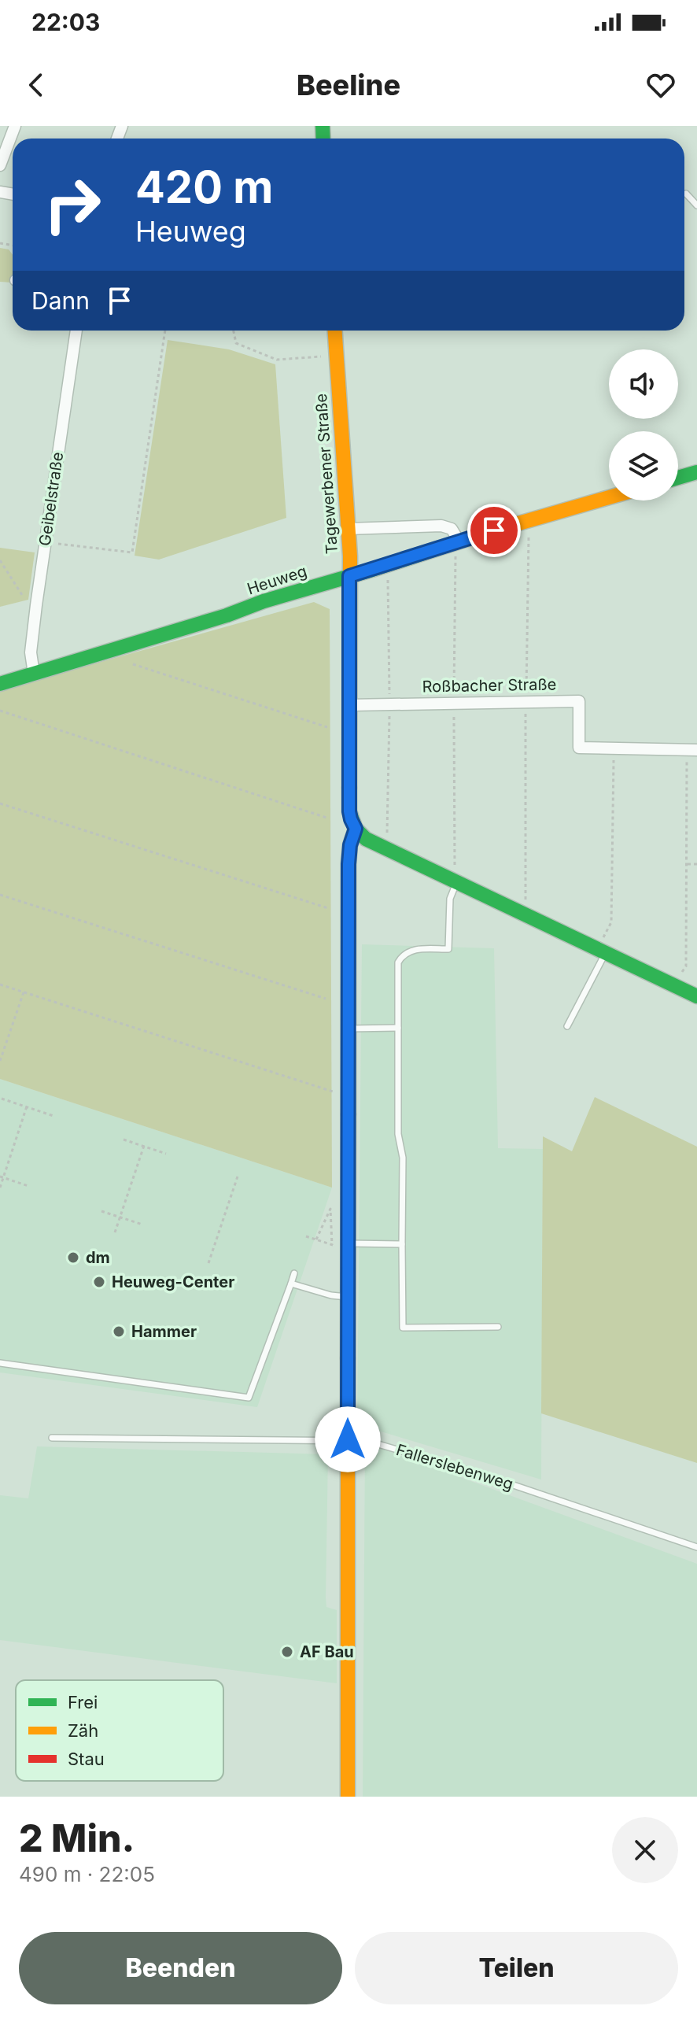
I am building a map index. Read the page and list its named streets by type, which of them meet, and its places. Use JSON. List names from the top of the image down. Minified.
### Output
{"streets":{"street":["Tagewerbener Straße","Geibelstraße","Heuweg","Roßbacher Straße"],"lane":["Fallerslebenweg"]},"crossings":[["Tagewerbener Straße","Heuweg"],["Tagewerbener Straße","Roßbacher Straße"],["Tagewerbener Straße","Fallerslebenweg"],["Geibelstraße","Heuweg"]],"places":["dm","Heuweg-Center","Hammer","AF Bau"],"legend":["Frei","Zäh","Stau"],"page":{"status":"22:03","header":"Beeline","turn":["420 m","Heuweg"],"then":"Dann","heading":["2 Min.","490 m · 22:05"],"buttons":["Beenden","Teilen"]}}
